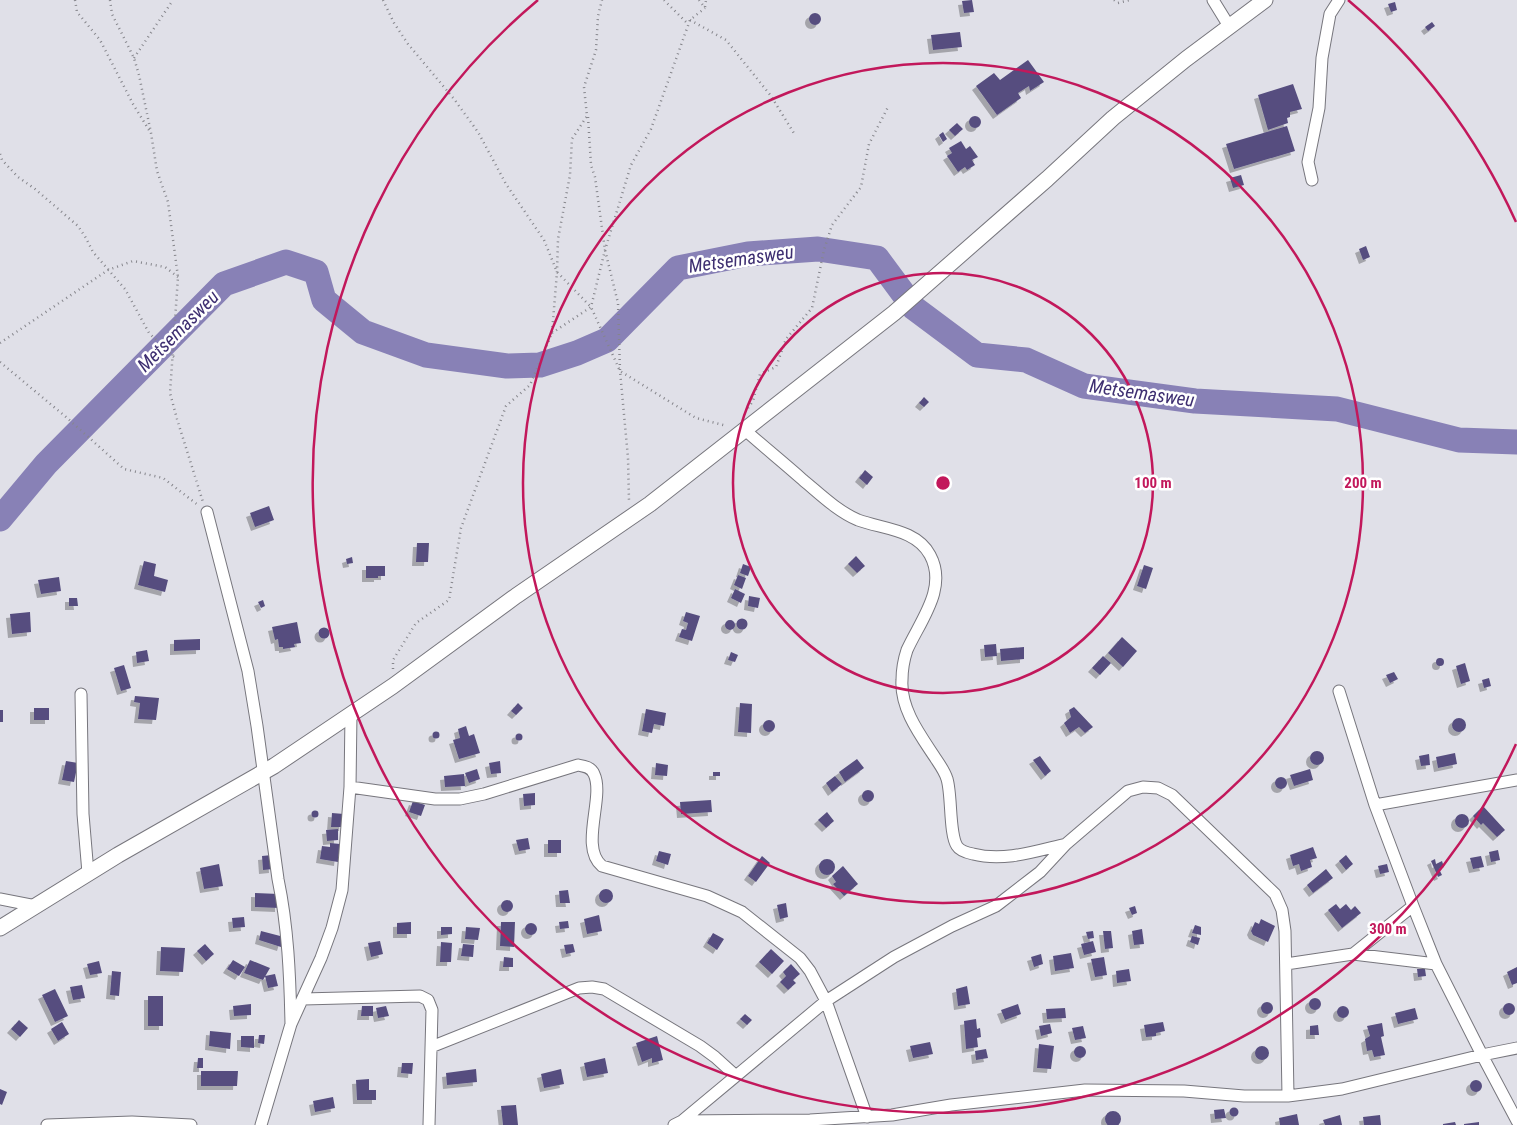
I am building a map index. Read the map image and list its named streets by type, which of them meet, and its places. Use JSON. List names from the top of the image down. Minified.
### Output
{"water":["Metsemasweu"],"rings":["100 m","200 m","300 m"]}
